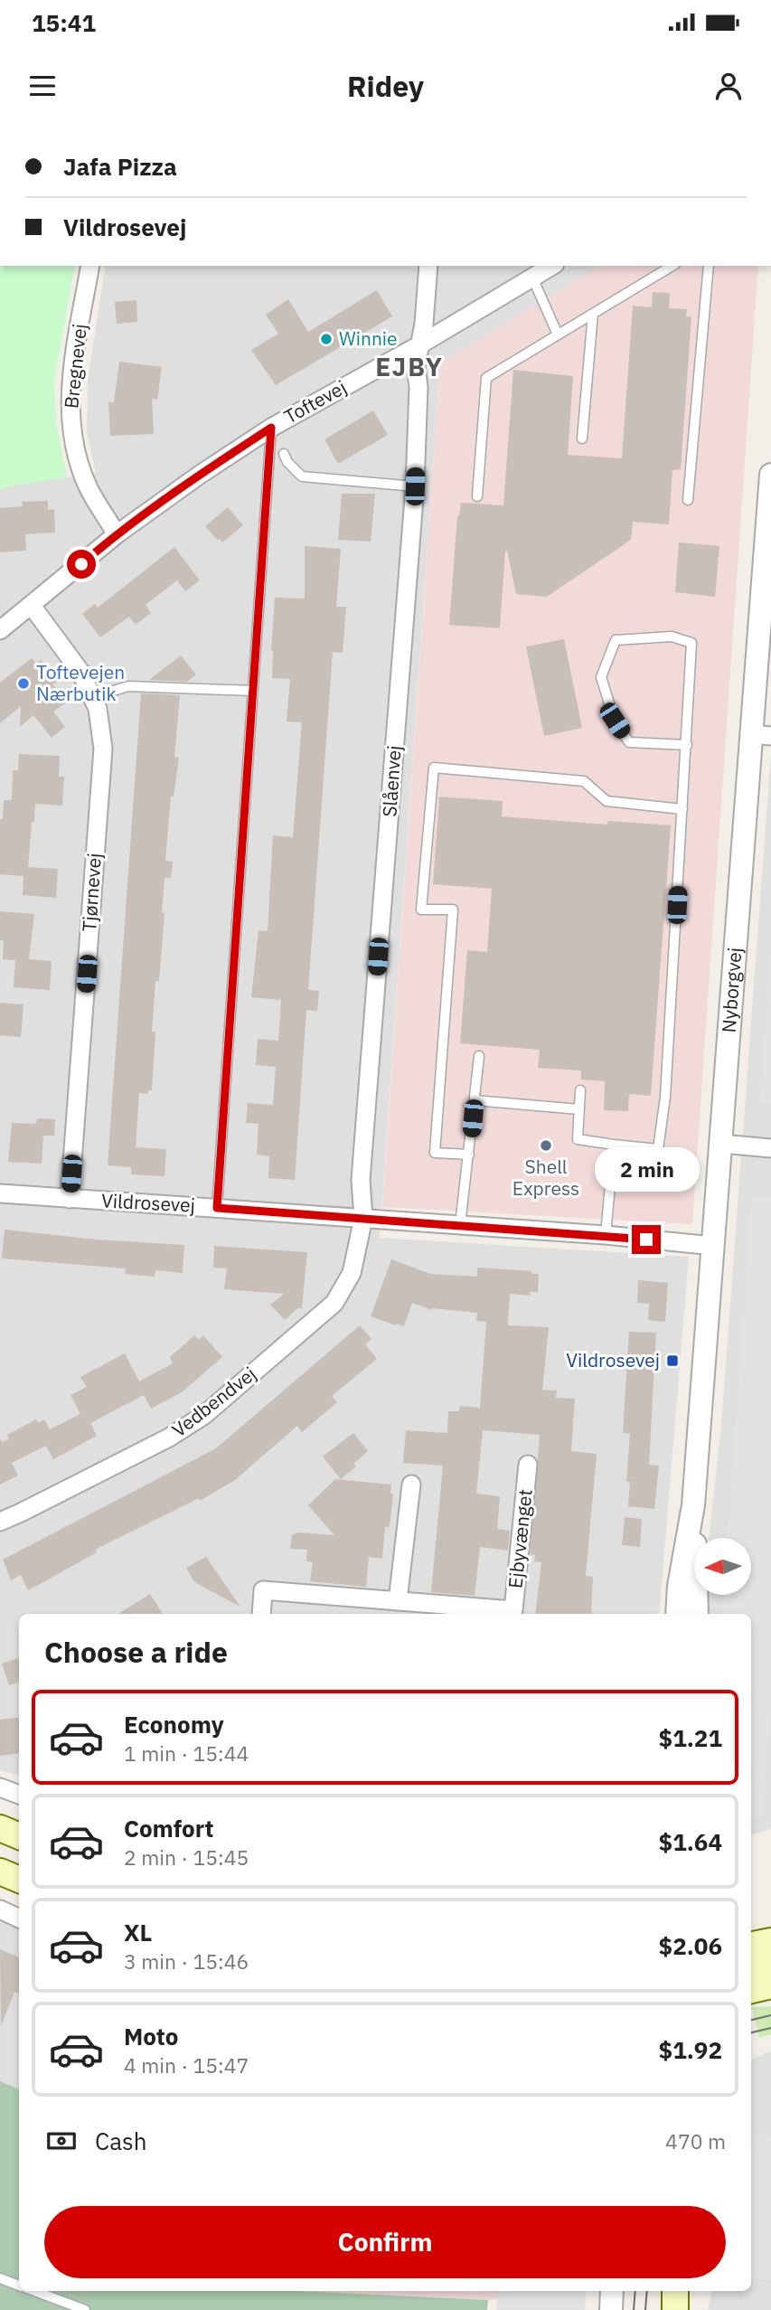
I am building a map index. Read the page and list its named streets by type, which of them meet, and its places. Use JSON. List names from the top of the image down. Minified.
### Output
{"streets":{"street":["Bregnevej","Toftevej","Slåenvej","Tjørnevej","Nyborgvej","Vildrosevej","Vedbendvej","Ejbyvænget"]},"crossings":[["Bregnevej","Toftevej"],["Toftevej","Slåenvej"],["Toftevej","Tjørnevej"],["Slåenvej","Vildrosevej"],["Slåenvej","Vedbendvej"],["Tjørnevej","Vildrosevej"],["Nyborgvej","Vildrosevej"],["Vildrosevej","Vedbendvej"]],"districts":["EJBY"],"places":{"other":["Winnie","Toftevejen Nærbutik","Shell Express"],"transit":["Vildrosevej"]},"north":"left","page":{"status":"15:41","header":"Ridey","banner":["Jafa Pizza","Vildrosevej"],"bubble":"2 min","heading":"Choose a ride","list":[{"name":"Economy","note":"1 min · 15:44","value":"$1.21"},{"name":"Comfort","note":"2 min · 15:45","value":"$1.64"},{"name":"XL","note":"3 min · 15:46","value":"$2.06"},{"name":"Moto","note":"4 min · 15:47","value":"$1.92"}],"pay":["Cash","470 m"],"buttons":"Confirm"}}
